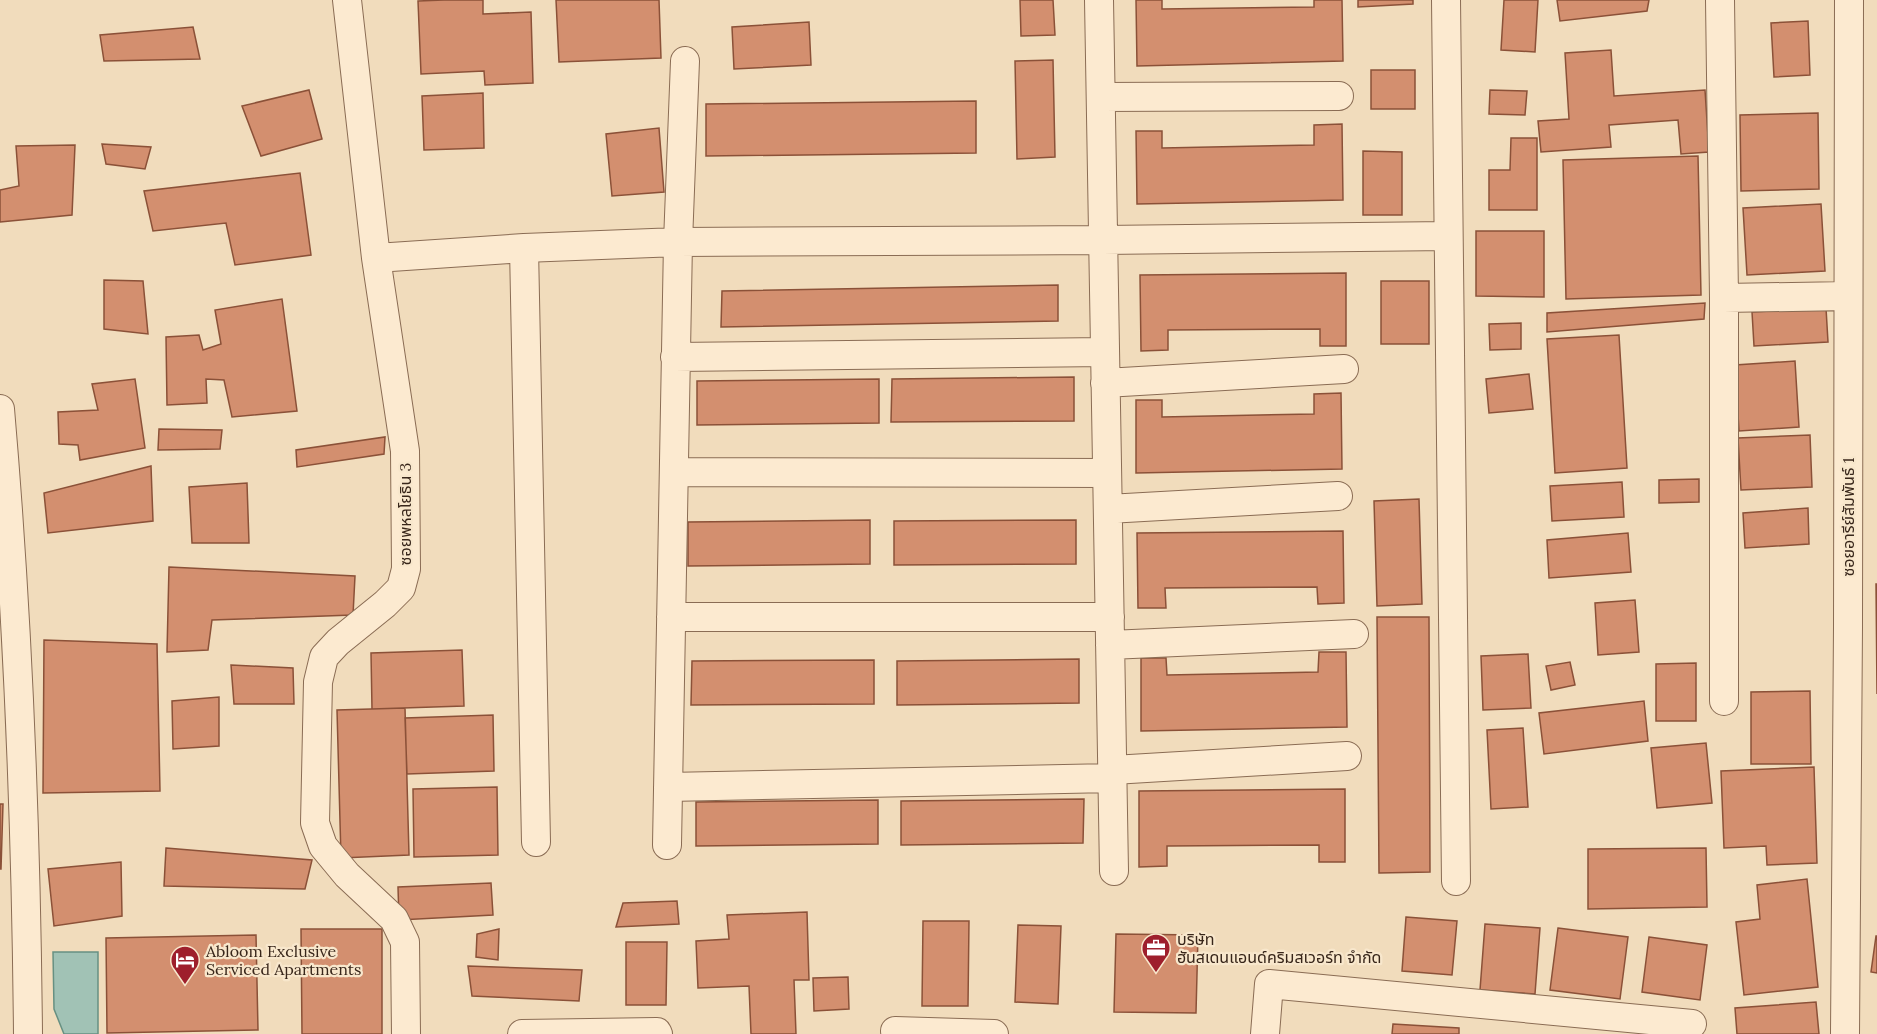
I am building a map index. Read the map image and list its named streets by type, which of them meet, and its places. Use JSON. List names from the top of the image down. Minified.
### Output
{"streets":{"street":["ซอยพหลโยธิน 3","ซอยอารีย์สัมพันธ์ 1"]},"places":{"office":["บริษัท ฮันสเดนแอนด์คริมสเวอร์ท จำกัด"],"hotel":["Abloom Exclusive Serviced Apartments"]}}
